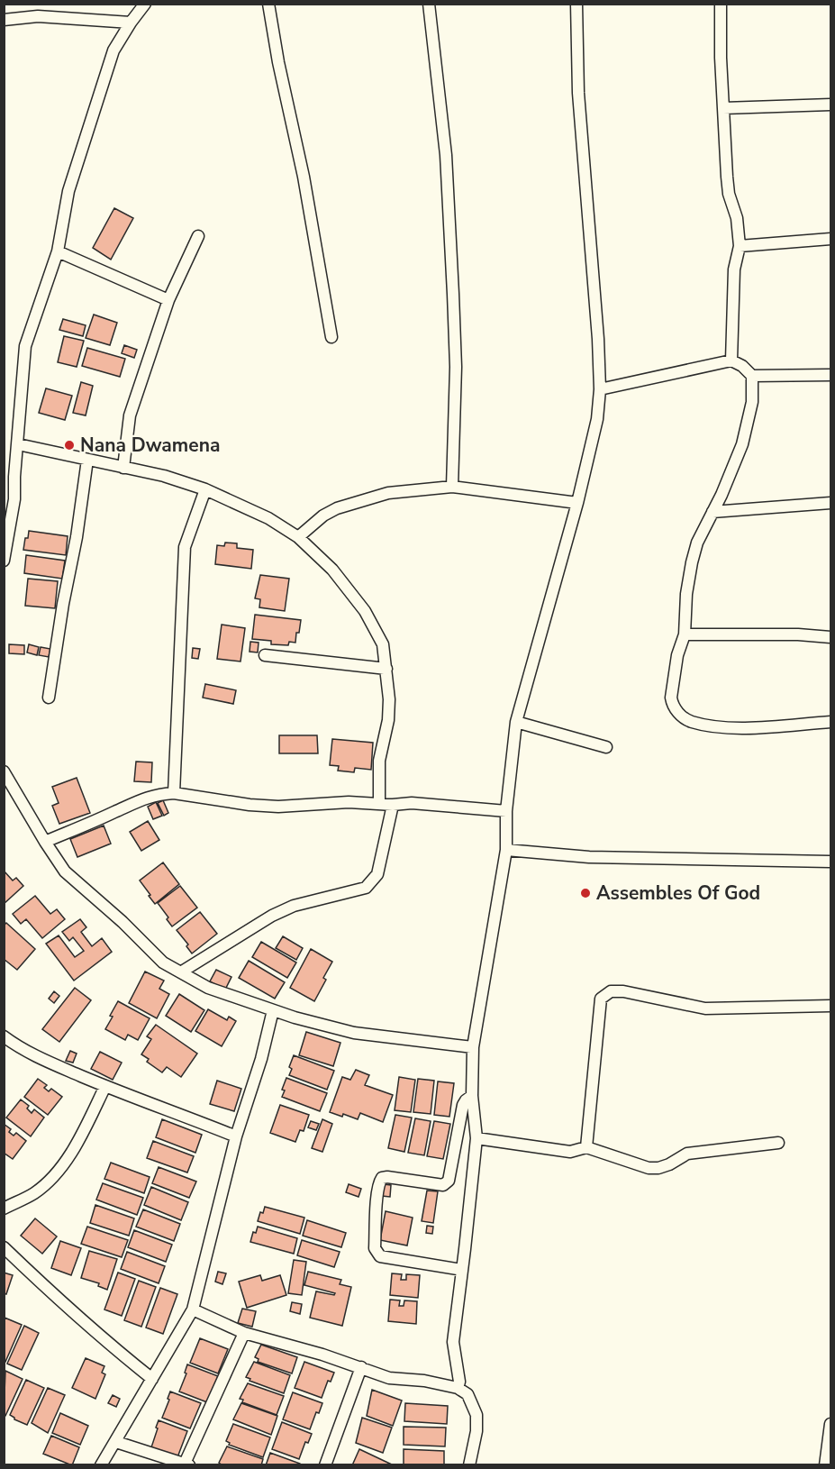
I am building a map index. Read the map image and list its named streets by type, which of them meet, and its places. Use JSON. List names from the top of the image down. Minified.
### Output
{"places":["Nana Dwamena","Assembles Of God"]}
